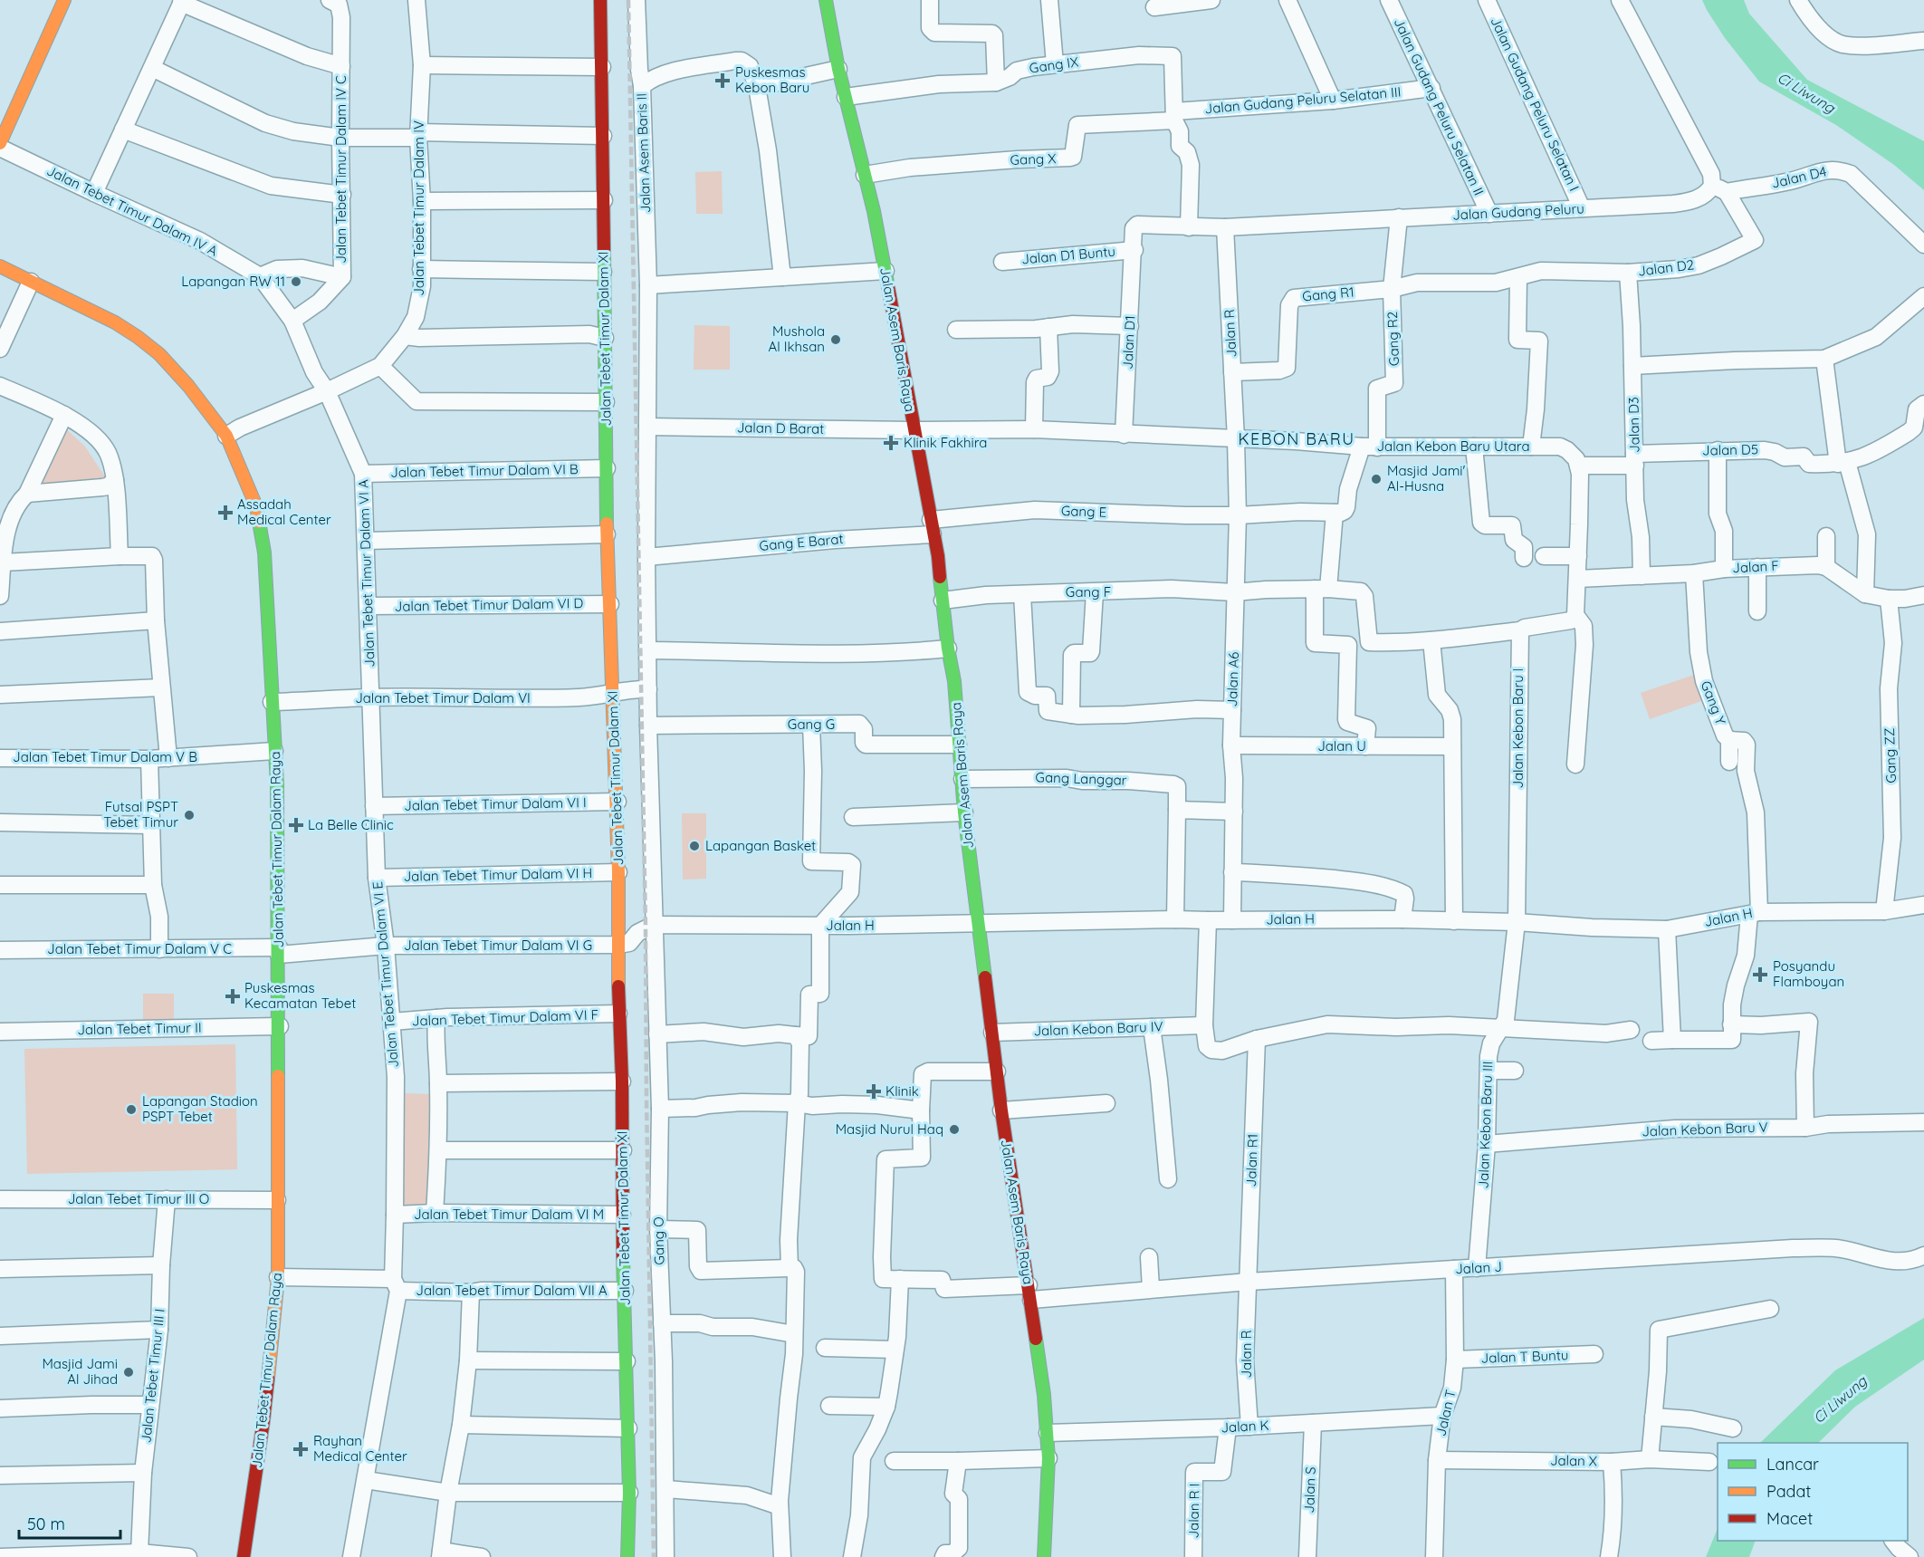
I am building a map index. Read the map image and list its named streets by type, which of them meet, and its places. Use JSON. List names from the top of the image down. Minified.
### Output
{"streets":{"street":["Gang IX","Jalan Gudang Peluru Selatan III","Jalan Gudang Peluru Selatan I","Jalan Gudang Peluru Selatan II","Jalan Asem Baris II","Gang X","Jalan Tebet Timur Dalam IV C","Jalan D4","Jalan Tebet Timur Dalam IV","Jalan Tebet Timur Dalam IV A","Jalan Gudang Peluru","Jalan D1 Buntu","Jalan D2","Gang R1","Jalan R","Jalan Tebet Timur Dalam XI","Gang R2","Jalan Asem Baris Raya","Jalan D1","Jalan D3","Jalan D Barat","Jalan Kebon Baru Utara","Jalan D5","Jalan Tebet Timur Dalam VI B","Gang E","Gang E Barat","Jalan F","Jalan Tebet Timur Dalam VI A","Gang F","Jalan Tebet Timur Dalam VI D","Jalan A6","Jalan Tebet Timur Dalam VI","Gang Y","Gang G","Jalan Kebon Baru I","Jalan U","Gang ZZ","Jalan Tebet Timur Dalam V B","Gang Langgar","Jalan Tebet Timur Dalam VI I","Jalan Tebet Timur Dalam Raya","Jalan Tebet Timur Dalam VI H","Jalan H","Jalan Tebet Timur Dalam VI G","Jalan Tebet Timur Dalam V C","Jalan Tebet Timur Dalam VI E","Jalan Tebet Timur Dalam VI F","Jalan Tebet Timur II","Jalan Kebon Baru IV","Jalan Kebon Baru III","Jalan Kebon Baru V","Jalan R1","Jalan Tebet Timur III O","Jalan Tebet Timur Dalam VI M","Gang O","Jalan J","Jalan Tebet Timur Dalam VII A","Jalan T Buntu","Jalan Tebet Timur III I","Jalan T","Jalan K","Jalan X","Jalan S","Jalan R I"]},"crossings":[["Gang IX","Jalan Gudang Peluru Selatan III"],["Gang IX","Gang X"],["Gang IX","Jalan Asem Baris Raya"],["Jalan Gudang Peluru Selatan III","Jalan Gudang Peluru Selatan II"],["Jalan Gudang Peluru Selatan III","Gang X"],["Jalan Gudang Peluru Selatan I","Jalan Gudang Peluru"],["Jalan Gudang Peluru Selatan II","Jalan Gudang Peluru"],["Jalan Asem Baris II","Jalan D Barat"],["Jalan Asem Baris II","Gang E Barat"],["Jalan Asem Baris II","Gang O"],["Gang X","Jalan Asem Baris Raya"],["Jalan Tebet Timur Dalam IV C","Jalan Tebet Timur Dalam IV A"],["Jalan D4","Jalan Gudang Peluru"],["Jalan D4","Jalan D2"],["Jalan Tebet Timur Dalam IV","Jalan Tebet Timur Dalam IV A"],["Jalan Tebet Timur Dalam IV","Jalan Tebet Timur Dalam VI A"],["Jalan Tebet Timur Dalam IV","Jalan Tebet Timur Dalam Raya"],["Jalan Tebet Timur Dalam IV A","Jalan Tebet Timur Dalam VI A"],["Jalan Gudang Peluru","Jalan D1 Buntu"],["Jalan Gudang Peluru","Jalan D2"],["Jalan Gudang Peluru","Jalan R"],["Jalan Gudang Peluru","Gang R2"],["Jalan Gudang Peluru","Jalan D1"],["Jalan D1 Buntu","Jalan D1"],["Jalan D2","Gang R1"],["Jalan D2","Gang R2"],["Jalan D2","Jalan D3"],["Gang R1","Jalan R"],["Gang R1","Gang R2"],["Jalan R","Jalan Kebon Baru Utara"],["Jalan R","Jalan A6"],["Jalan R","Jalan R1"],["Jalan R","Jalan J"],["Jalan R","Jalan K"],["Jalan Tebet Timur Dalam XI","Jalan Tebet Timur Dalam VI B"],["Jalan Tebet Timur Dalam XI","Jalan Tebet Timur Dalam VI D"],["Jalan Tebet Timur Dalam XI","Jalan Tebet Timur Dalam VI"],["Jalan Tebet Timur Dalam XI","Jalan Tebet Timur Dalam VI I"],["Jalan Tebet Timur Dalam XI","Jalan Tebet Timur Dalam VI H"],["Jalan Tebet Timur Dalam XI","Jalan Tebet Timur Dalam VI G"],["Jalan Tebet Timur Dalam XI","Jalan Tebet Timur Dalam VI F"],["Jalan Tebet Timur Dalam XI","Jalan Tebet Timur Dalam VI M"],["Jalan Tebet Timur Dalam XI","Jalan Tebet Timur Dalam VII A"],["Gang R2","Jalan Kebon Baru Utara"],["Jalan Asem Baris Raya","Jalan D Barat"],["Jalan Asem Baris Raya","Jalan Kebon Baru Utara"],["Jalan Asem Baris Raya","Gang E"],["Jalan Asem Baris Raya","Gang E Barat"],["Jalan Asem Baris Raya","Gang F"],["Jalan Asem Baris Raya","Gang G"],["Jalan Asem Baris Raya","Gang Langgar"],["Jalan Asem Baris Raya","Jalan H"],["Jalan Asem Baris Raya","Jalan Kebon Baru IV"],["Jalan Asem Baris Raya","Jalan J"],["Jalan Asem Baris Raya","Jalan K"],["Jalan D1","Jalan Kebon Baru Utara"],["Jalan D3","Jalan D5"],["Jalan D3","Jalan F"],["Jalan D Barat","Jalan Kebon Baru Utara"],["Jalan Kebon Baru Utara","Jalan D5"],["Jalan Kebon Baru Utara","Jalan A6"],["Jalan Tebet Timur Dalam VI B","Jalan Tebet Timur Dalam VI A"],["Gang E","Gang E Barat"],["Gang E","Jalan A6"],["Jalan F","Gang Y"],["Jalan Tebet Timur Dalam VI A","Jalan Tebet Timur Dalam VI D"],["Jalan Tebet Timur Dalam VI A","Jalan Tebet Timur Dalam VI"],["Jalan Tebet Timur Dalam VI A","Jalan Tebet Timur Dalam VI E"],["Gang F","Jalan A6"],["Jalan A6","Jalan U"],["Jalan A6","Jalan H"],["Jalan Tebet Timur Dalam VI","Jalan Tebet Timur Dalam Raya"],["Jalan Tebet Timur Dalam VI","Jalan Tebet Timur Dalam VI E"],["Jalan Tebet Timur Dalam VI","Gang O"],["Gang Y","Jalan H"],["Gang G","Gang O"],["Jalan Kebon Baru I","Jalan H"],["Jalan Kebon Baru I","Jalan Kebon Baru III"],["Gang ZZ","Jalan H"],["Jalan Tebet Timur Dalam V B","Jalan Tebet Timur Dalam Raya"],["Jalan Tebet Timur Dalam VI I","Jalan Tebet Timur Dalam VI E"],["Jalan Tebet Timur Dalam Raya","Jalan Tebet Timur Dalam VI G"],["Jalan Tebet Timur Dalam Raya","Jalan Tebet Timur Dalam V C"],["Jalan Tebet Timur Dalam Raya","Jalan Tebet Timur II"],["Jalan Tebet Timur Dalam Raya","Jalan Tebet Timur III O"],["Jalan Tebet Timur Dalam Raya","Jalan Tebet Timur Dalam VII A"],["Jalan Tebet Timur Dalam VI H","Jalan Tebet Timur Dalam VI E"],["Jalan H","Jalan Kebon Baru III"],["Jalan H","Gang O"],["Jalan Tebet Timur Dalam VI G","Jalan Tebet Timur Dalam V C"],["Jalan Tebet Timur Dalam VI G","Jalan Tebet Timur Dalam VI E"],["Jalan Tebet Timur Dalam VI E","Jalan Tebet Timur Dalam VI F"],["Jalan Tebet Timur Dalam VI E","Jalan Tebet Timur Dalam VI M"],["Jalan Tebet Timur Dalam VI E","Jalan Tebet Timur Dalam VII A"],["Jalan Kebon Baru III","Jalan Kebon Baru V"],["Jalan Kebon Baru III","Jalan J"],["Jalan R1","Jalan J"],["Jalan Tebet Timur III O","Jalan Tebet Timur III I"],["Jalan J","Jalan T"],["Jalan T Buntu","Jalan T"],["Jalan T","Jalan K"],["Jalan T","Jalan X"],["Jalan K","Jalan S"],["Jalan K","Jalan R I"]],"districts":["KEBON BARU"],"water":["Ci Liwung"],"places":{"health":["Puskesmas Kebon Baru","Klinik Fakhira","Assadah Medical Center","La Belle Clinic","Posyandu Flamboyan","Puskesmas Kecamatan Tebet","Klinik","Rayhan Medical Center"],"other":["Lapangan RW 11","Mushola Al Ikhsan","Masjid Jami' Al-Husna","Futsal PSPT Tebet Timur","Lapangan Basket","Lapangan Stadion PSPT Tebet","Masjid Nurul Haq","Masjid Jami Al Jihad"]},"legend":["Lancar","Padat","Macet"],"scale_bar":"50 m"}
